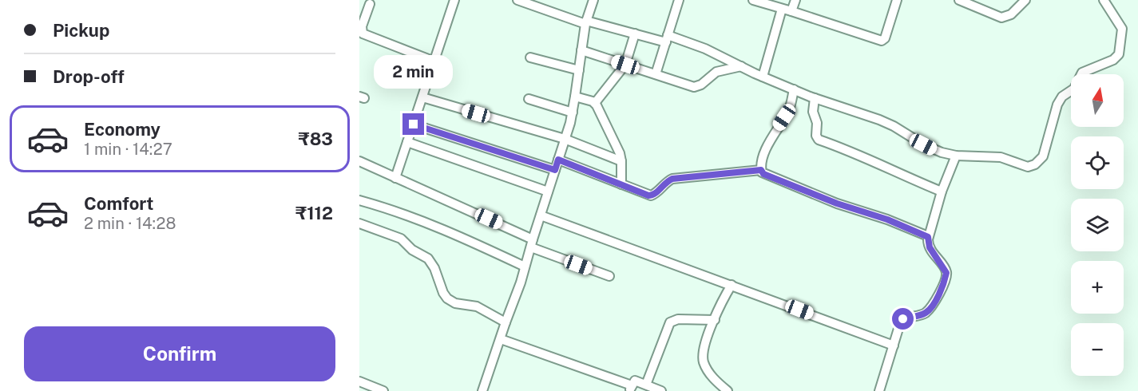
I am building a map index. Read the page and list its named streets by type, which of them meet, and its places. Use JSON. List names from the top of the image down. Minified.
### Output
{"north":"top","page":{"banner":["Pickup","Drop-off"],"bubble":"2 min","map_buttons":["+","−"],"list":[{"name":"Economy","note":"1 min · 14:27","value":"₹83"},{"name":"Comfort","note":"2 min · 14:28","value":"₹112"}],"buttons":"Confirm"}}
